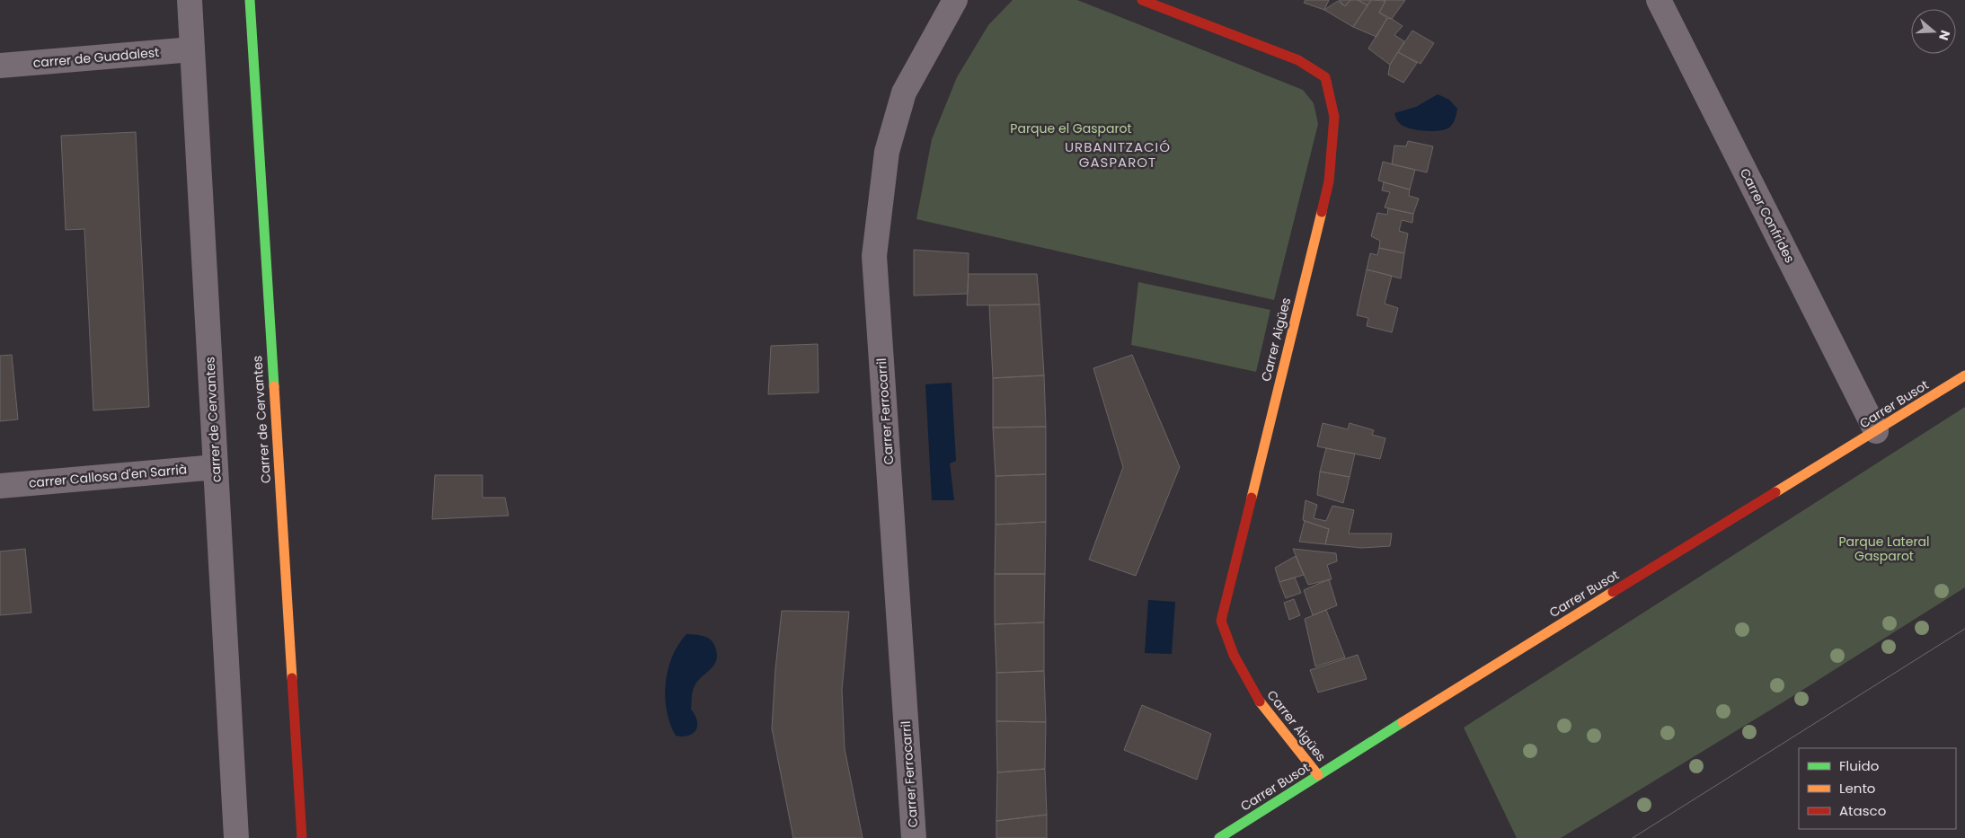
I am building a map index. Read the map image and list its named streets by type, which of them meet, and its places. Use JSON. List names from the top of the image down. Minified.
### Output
{"streets":{"street":["carrer de Guadalest","Carrer Confrides","Carrer Aigües","Carrer Busot","Carrer Ferrocarril","carrer de Cervantes","Carrer de Cervantes","carrer Callosa d'en Sarrià"]},"crossings":[["carrer de Guadalest","carrer de Cervantes"],["Carrer Confrides","Carrer Busot"],["Carrer Aigües","Carrer Busot"],["carrer de Cervantes","carrer Callosa d'en Sarrià"]],"districts":["URBANITZACIÓ GASPAROT"],"parks":["Parque el Gasparot","Parque Lateral Gasparot"],"legend":["Fluido","Lento","Atasco"],"north":"right"}
